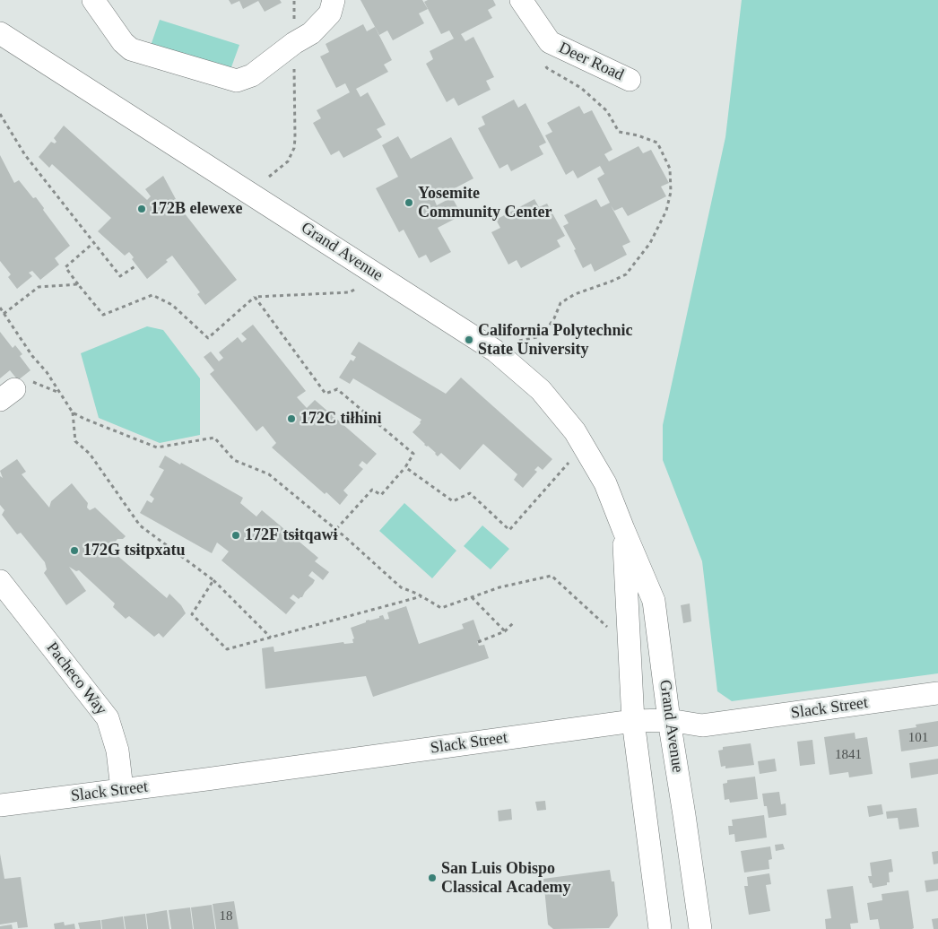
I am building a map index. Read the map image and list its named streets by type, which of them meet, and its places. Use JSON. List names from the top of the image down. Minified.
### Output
{"streets":{"street":["Deer Road","Grand Avenue","Pacheco Way","Slack Street"]},"crossings":[["Grand Avenue","Slack Street"],["Pacheco Way","Slack Street"]],"places":["Yosemite Community Center","172B elewexe","California Polytechnic State University","172C tiłhini","172F tsɨtqawɨ","172G tsɨtpxatu","San Luis Obispo Classical Academy"],"house_numbers":["101","1841","18"]}
